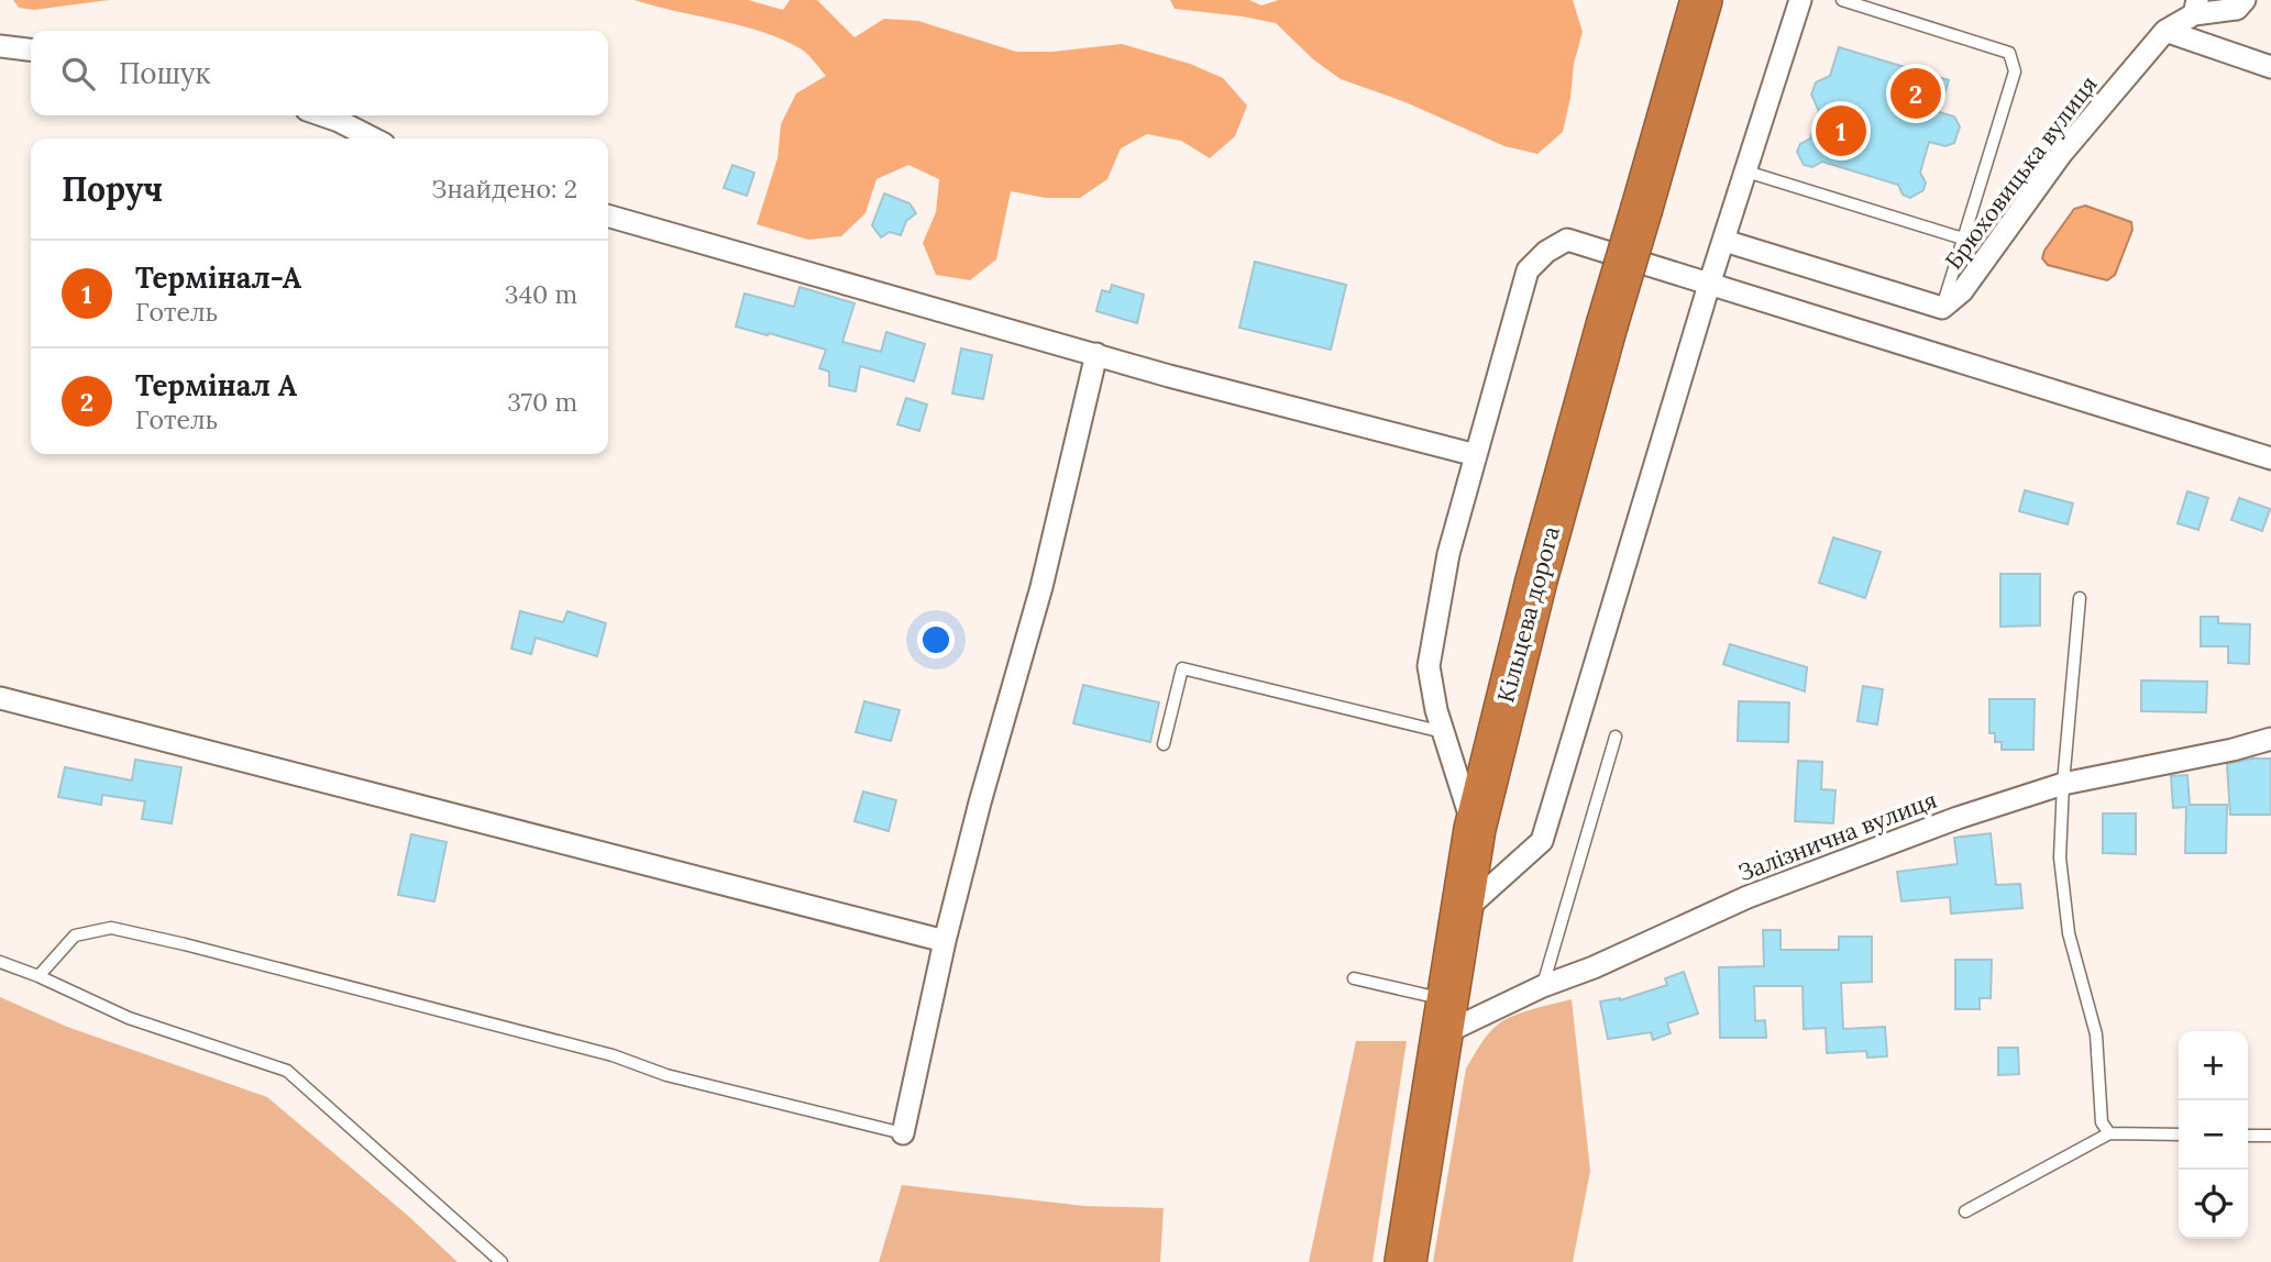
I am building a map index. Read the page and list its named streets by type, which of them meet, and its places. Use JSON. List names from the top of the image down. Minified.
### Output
{"streets":{"highway":["Кільцева дорога"],"street":["Брюховицька вулиця","Залізнична вулиця"]},"crossings":[["Кільцева дорога","Залізнична вулиця"]],"page":{"search":"Пошук","pins":["2","1"],"heading":["Поруч","Знайдено: 2"],"list":[{"mark":"1","name":"Термінал-А","note":"Готель","value":"340 m"},{"mark":"2","name":"Термінал А","note":"Готель","value":"370 m"}],"map_buttons":["+","−"]}}
